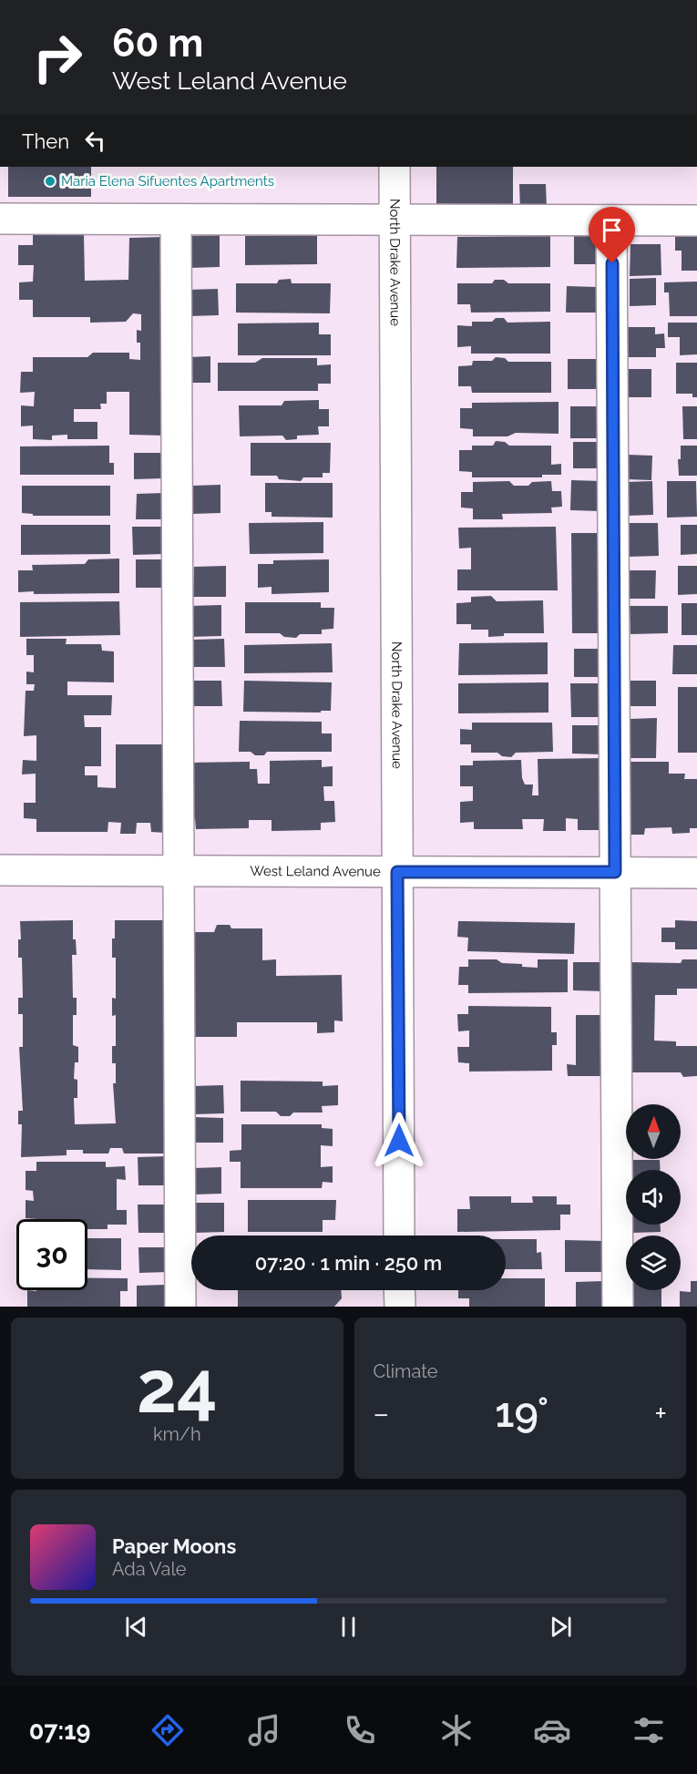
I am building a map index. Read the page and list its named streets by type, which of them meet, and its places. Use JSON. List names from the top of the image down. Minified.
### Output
{"streets":{"street":["North Drake Avenue","West Leland Avenue"]},"crossings":[["North Drake Avenue","West Leland Avenue"]],"places":["Maria Elena Sifuentes Apartments"],"north":"top","page":{"turn":["60 m","West Leland Avenue"],"then":"Then","limit":"30","trip":"07:20 · 1 min · 250 m","tile":[["24","km/h"],"Climate"],"heat":["−","19°","+"],"song":["Paper Moons","Ada Vale"],"tabs":"07:19"}}
